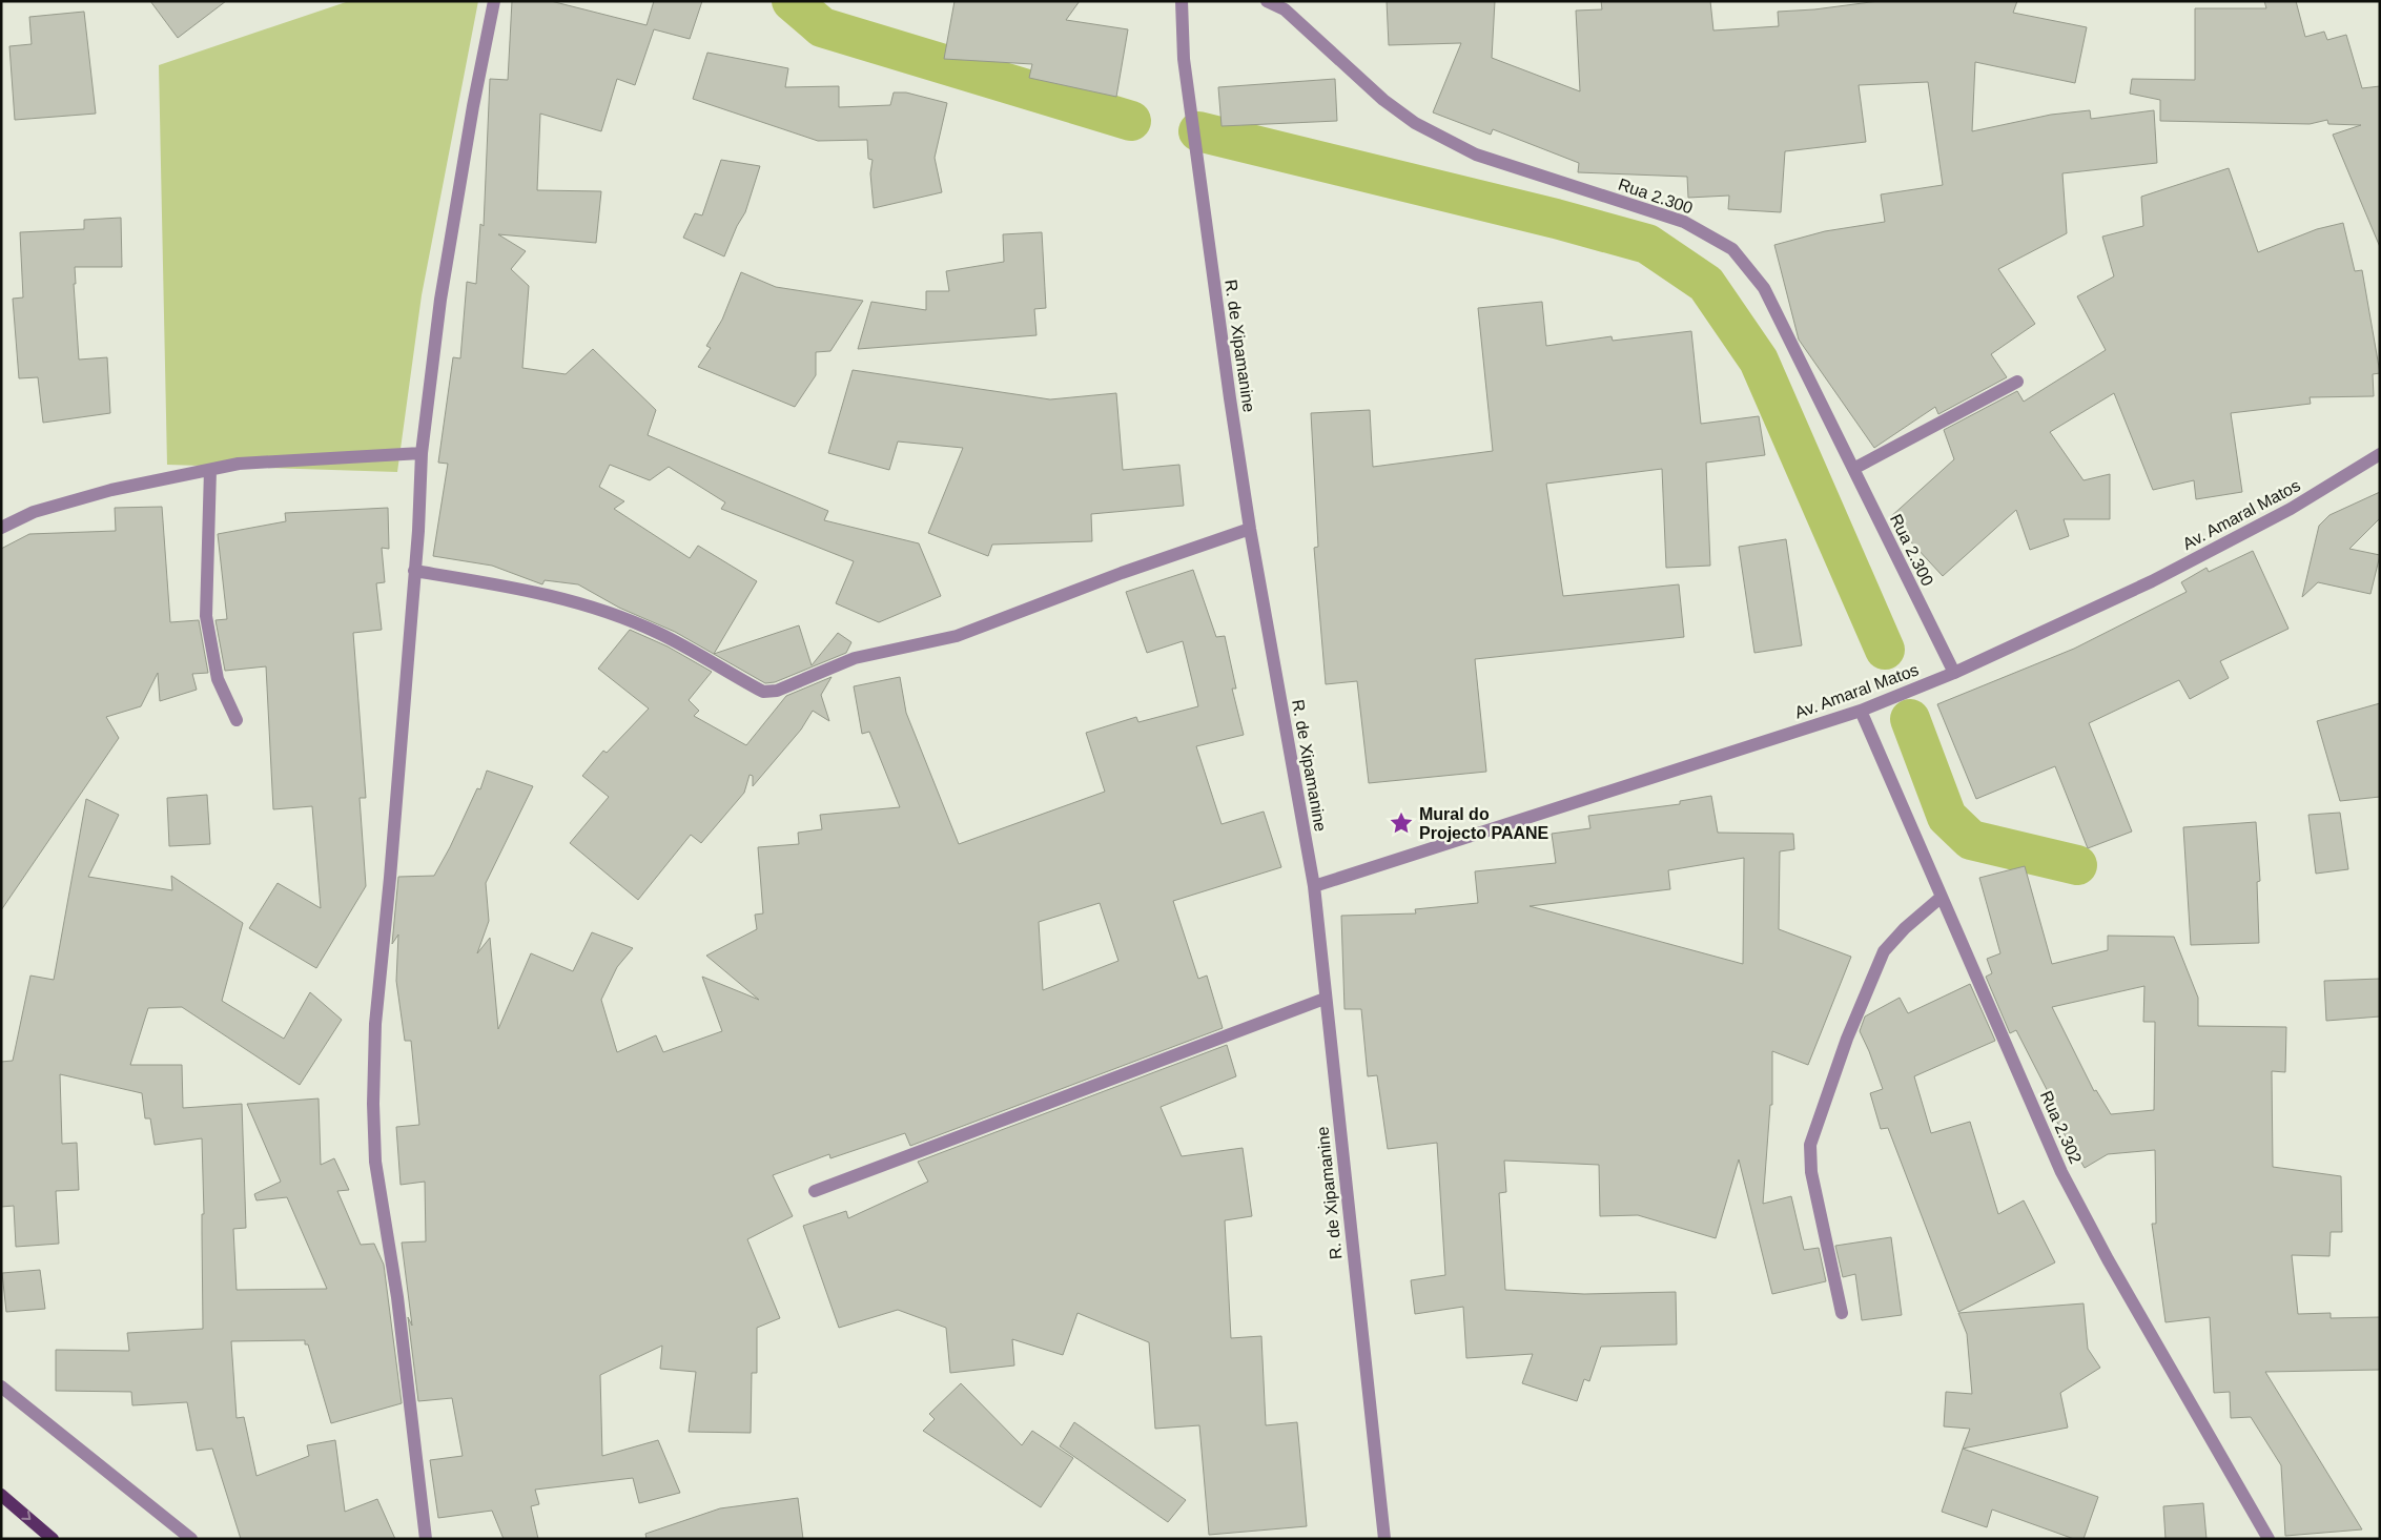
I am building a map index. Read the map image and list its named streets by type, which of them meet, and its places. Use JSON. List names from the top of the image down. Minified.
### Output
{"streets":{"street":["Rua 2.300","R. de Xipamanine","Av. Amaral Matos","Rua 2.302"]},"crossings":[["Rua 2.300","Av. Amaral Matos"],["R. de Xipamanine","Av. Amaral Matos"],["Av. Amaral Matos","Rua 2.302"]],"places":{"place":["Mural do Projecto PAANE"]}}
